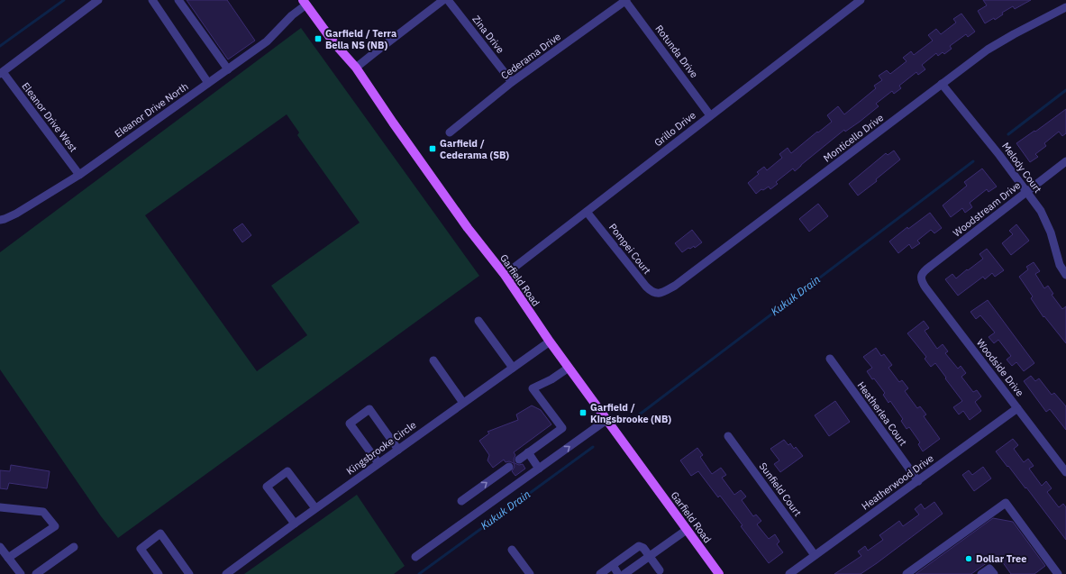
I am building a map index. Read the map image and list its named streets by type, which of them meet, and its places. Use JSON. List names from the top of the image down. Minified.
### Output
{"streets":{"main road":["Garfield Road"],"street":["Zina Drive","Rotunda Drive","Cederama Drive","Eleanor Drive North","Eleanor Drive West","Grillo Drive","Monticello Drive","Melody Court","Woodstream Drive","Pompei Court","Woodside Drive","Heatherlea Court","Kingsbrooke Circle","Heatherwood Drive","Sunfield Court"]},"crossings":[["Zina Drive","Cederama Drive"],["Rotunda Drive","Cederama Drive"],["Rotunda Drive","Grillo Drive"],["Eleanor Drive North","Eleanor Drive West"],["Eleanor Drive North","Garfield Road"],["Grillo Drive","Pompei Court"],["Grillo Drive","Garfield Road"],["Monticello Drive","Melody Court"],["Monticello Drive","Pompei Court"],["Melody Court","Woodstream Drive"],["Woodstream Drive","Woodside Drive"],["Garfield Road","Kingsbrooke Circle"],["Woodside Drive","Heatherwood Drive"],["Heatherlea Court","Heatherwood Drive"],["Heatherwood Drive","Sunfield Court"]],"water":["Kukuk Drain"],"places":{"transit":["Garfield / Terra Bella NS (NB)","Garfield / Cederama (SB)","Garfield / Kingsbrooke (NB)"],"other":["Dollar Tree"]}}
